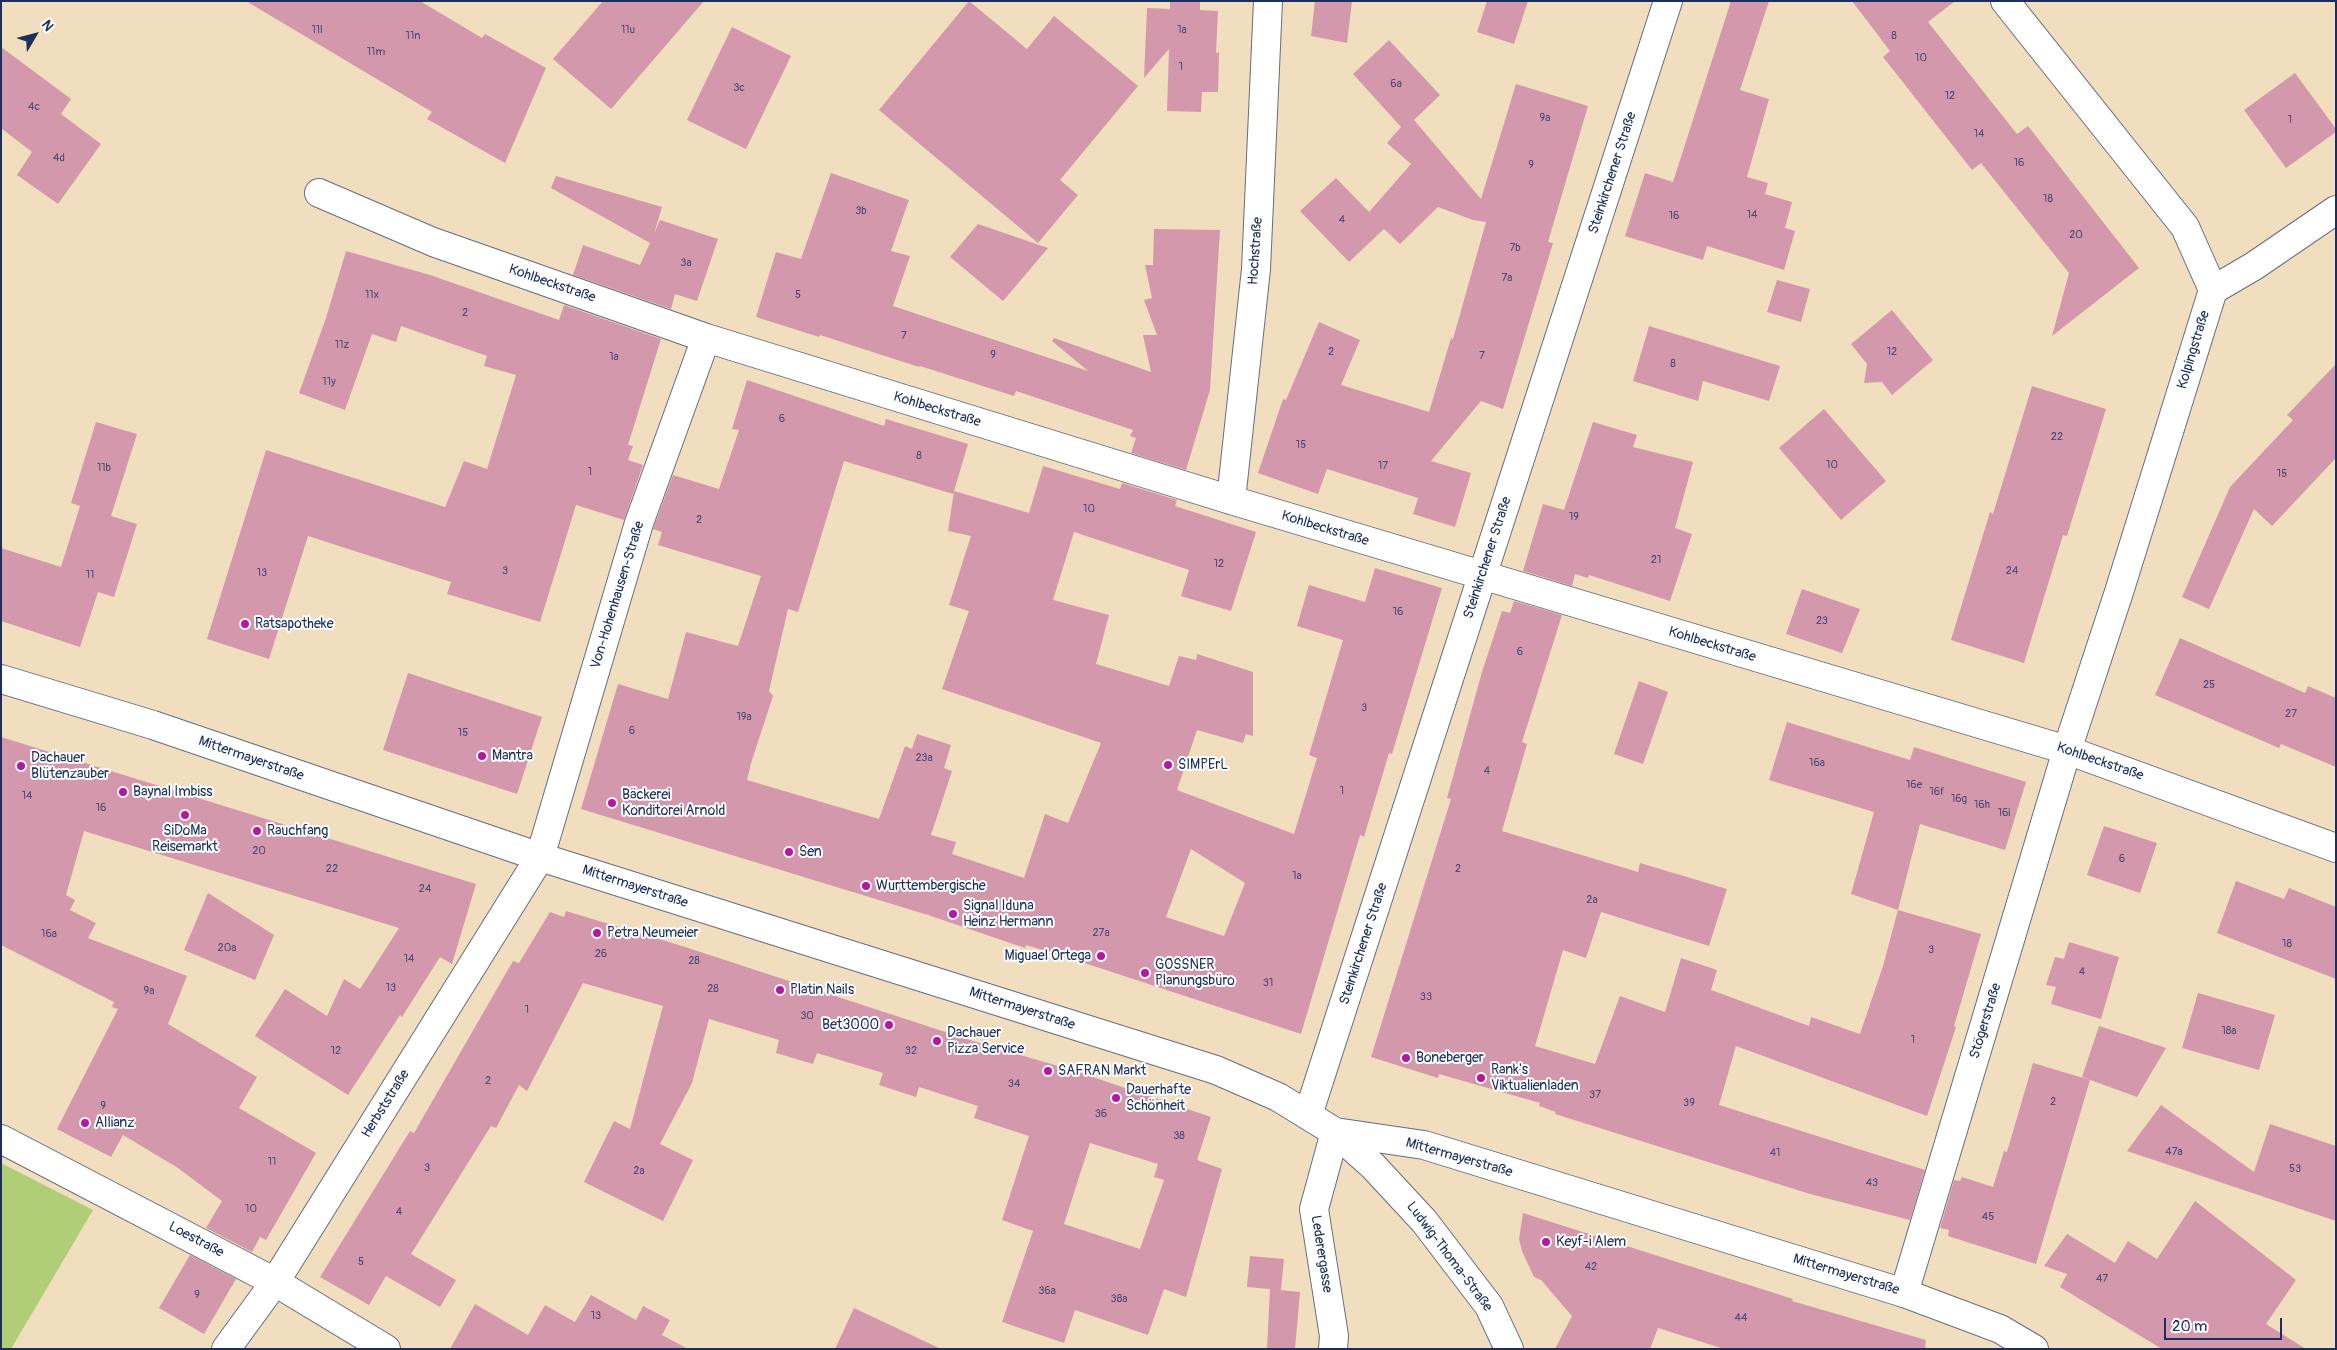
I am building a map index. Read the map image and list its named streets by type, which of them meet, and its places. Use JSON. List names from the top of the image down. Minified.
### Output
{"streets":{"street":["Steinkirchener Straße","Hochstraße","Kohlbeckstraße","Kolpingstraße","Von-Hohenhausen-Straße","Mittermayerstraße","Stögerstraße","Herbststraße","Loestraße","Lederergasse","Ludwig-Thoma-Straße"]},"crossings":[["Steinkirchener Straße","Kohlbeckstraße"],["Steinkirchener Straße","Mittermayerstraße"],["Hochstraße","Kohlbeckstraße"],["Kohlbeckstraße","Kolpingstraße"],["Kohlbeckstraße","Von-Hohenhausen-Straße"],["Kohlbeckstraße","Stögerstraße"],["Kolpingstraße","Stögerstraße"],["Von-Hohenhausen-Straße","Mittermayerstraße"],["Von-Hohenhausen-Straße","Herbststraße"],["Mittermayerstraße","Stögerstraße"],["Mittermayerstraße","Herbststraße"],["Mittermayerstraße","Lederergasse"],["Mittermayerstraße","Ludwig-Thoma-Straße"],["Herbststraße","Loestraße"],["Lederergasse","Ludwig-Thoma-Straße"]],"places":["Ratsapotheke","Mantra","SIMPErL","Dachauer Blütenzauber","Baynal Imbiss","Bäckerei Konditorei Arnold","SiDoMa Reisemarkt","Rauchfang","Sen","Wurttembergische","Signal Iduna Heinz Hermann","Petra Neumeier","Miguael Ortega","GOSSNER Planungsbüro","Platin Nails","Bet3000","Dachauer Pizza Service","Boneberger","SAFRAN Markt","Rank's Viktualienladen","Dauerhafte Schönheit","Allianz","Keyf-i Alem"],"house_numbers":["11l","11u","1a","11n","8","11m","10","1","6a","3c","12","4c","9a","1","14","4d","16","9","18","3b","14","16","4","20","7b","3a","7a","11x","5","2","7","11z","2","12","9","7","1a","8","11y","6","22","15","8","10","17","11b","1","15","10","19","2","21","12","3","24","13","11","16","23","6","25","3","27","19a","6","15","23a","16a","4","16e","1","16f","14","16g","16h","16","16i","20","6","22","2","1a","24","2a","27a","16a","18","20a","3","26","14","28","4","31","13","28","9a","33","1","30","18a","1","12","32","2","34","37","2","39","9","36","38","47a","41","11","3","53","2a","43","10","4","45","5","42","47","36a","9","38a","13","44"],"scale_bar":"20 m","north":"top right"}
